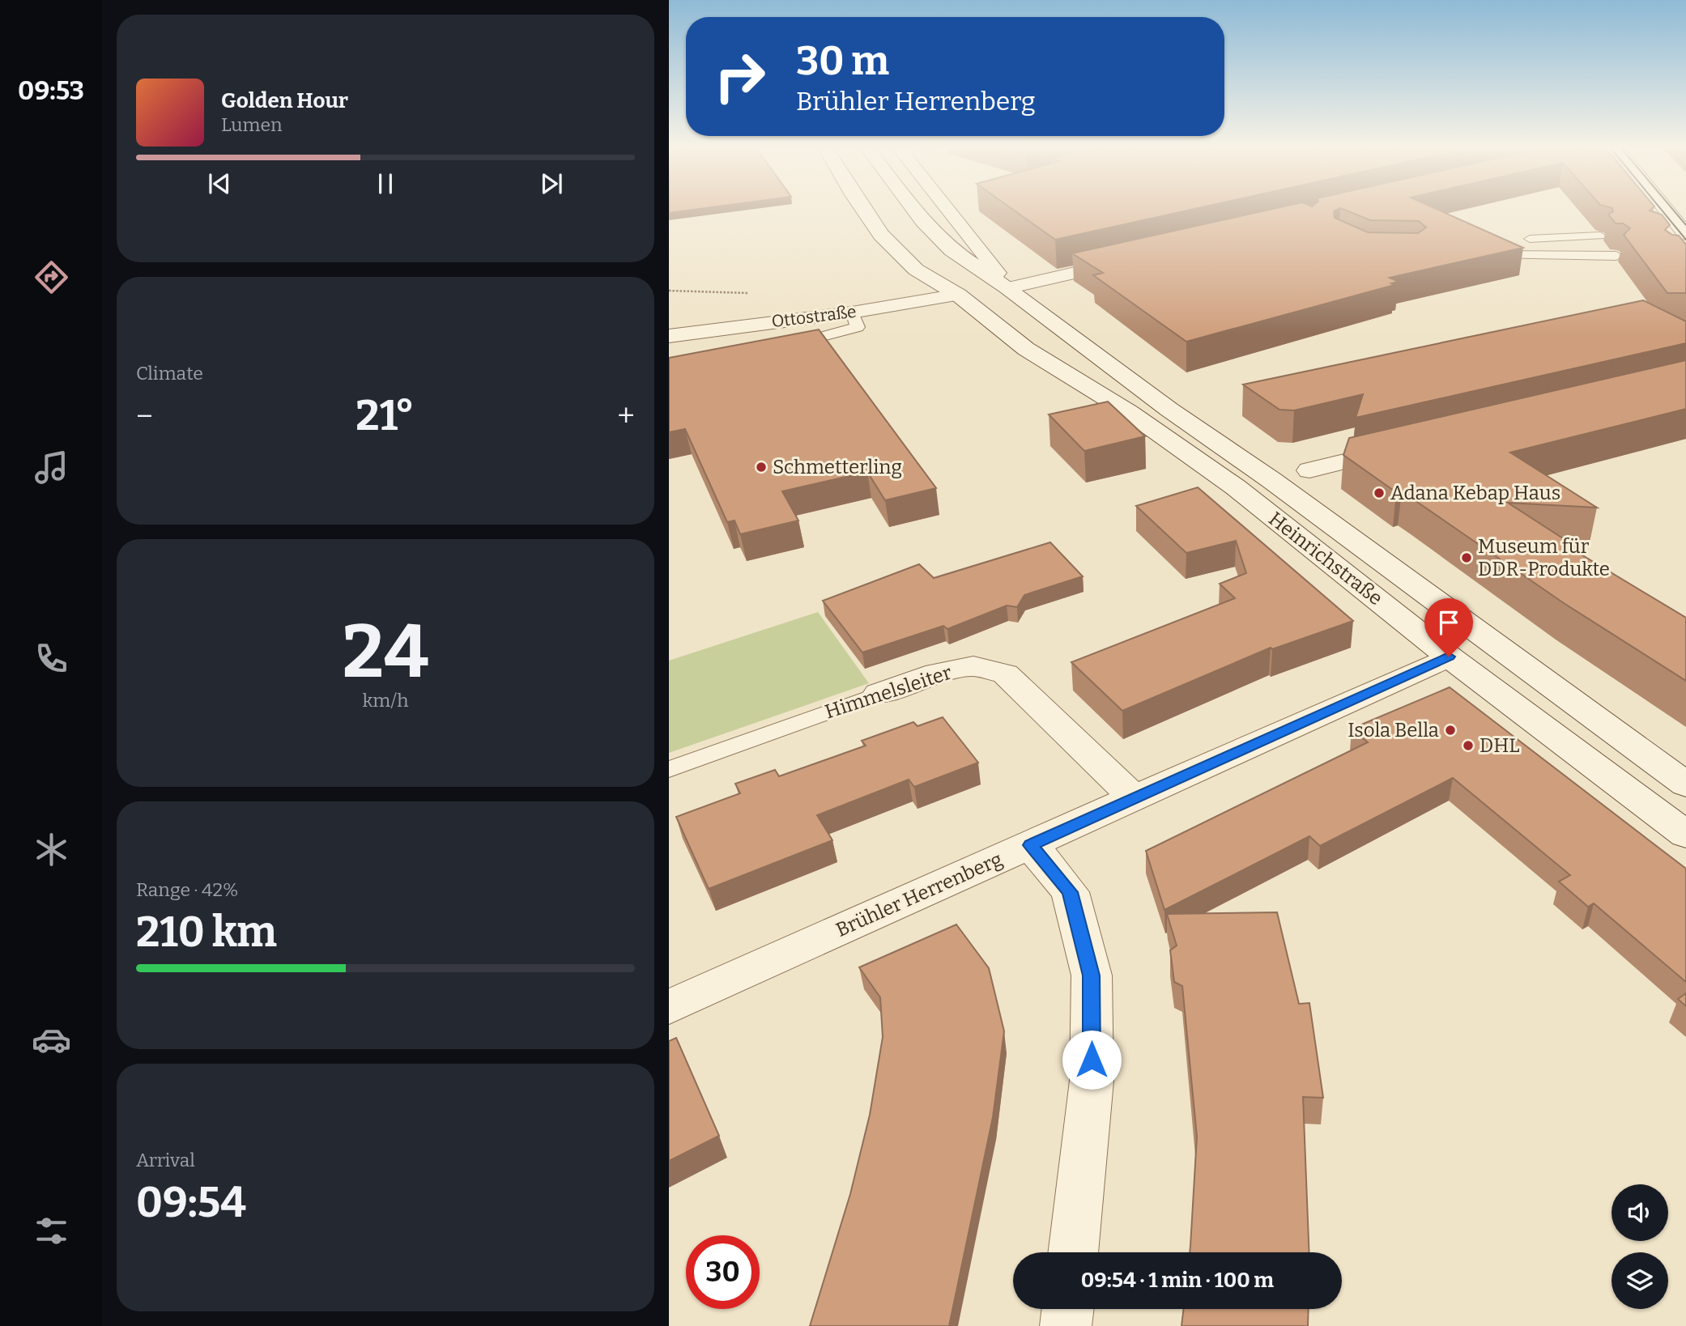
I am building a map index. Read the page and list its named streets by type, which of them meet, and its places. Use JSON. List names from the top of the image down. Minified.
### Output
{"streets":{"main road":["Ottostraße","Heinrichstraße","Himmelsleiter","Brühler Herrenberg"]},"crossings":[["Ottostraße","Heinrichstraße"],["Heinrichstraße","Brühler Herrenberg"],["Himmelsleiter","Brühler Herrenberg"]],"places":["Schmetterling","Adana Kebap Haus","Museum für DDR-Produkte","Isola Bella","DHL"],"page":{"tabs":"09:53","turn":["30 m","Brühler Herrenberg"],"song":["Golden Hour","Lumen"],"tile":["Climate",["24","km/h"],["Range · 42%","210 km"],["Arrival","09:54"]],"heat":["−","21°","+"],"limit":"30","trip":"09:54 · 1 min · 100 m"}}
